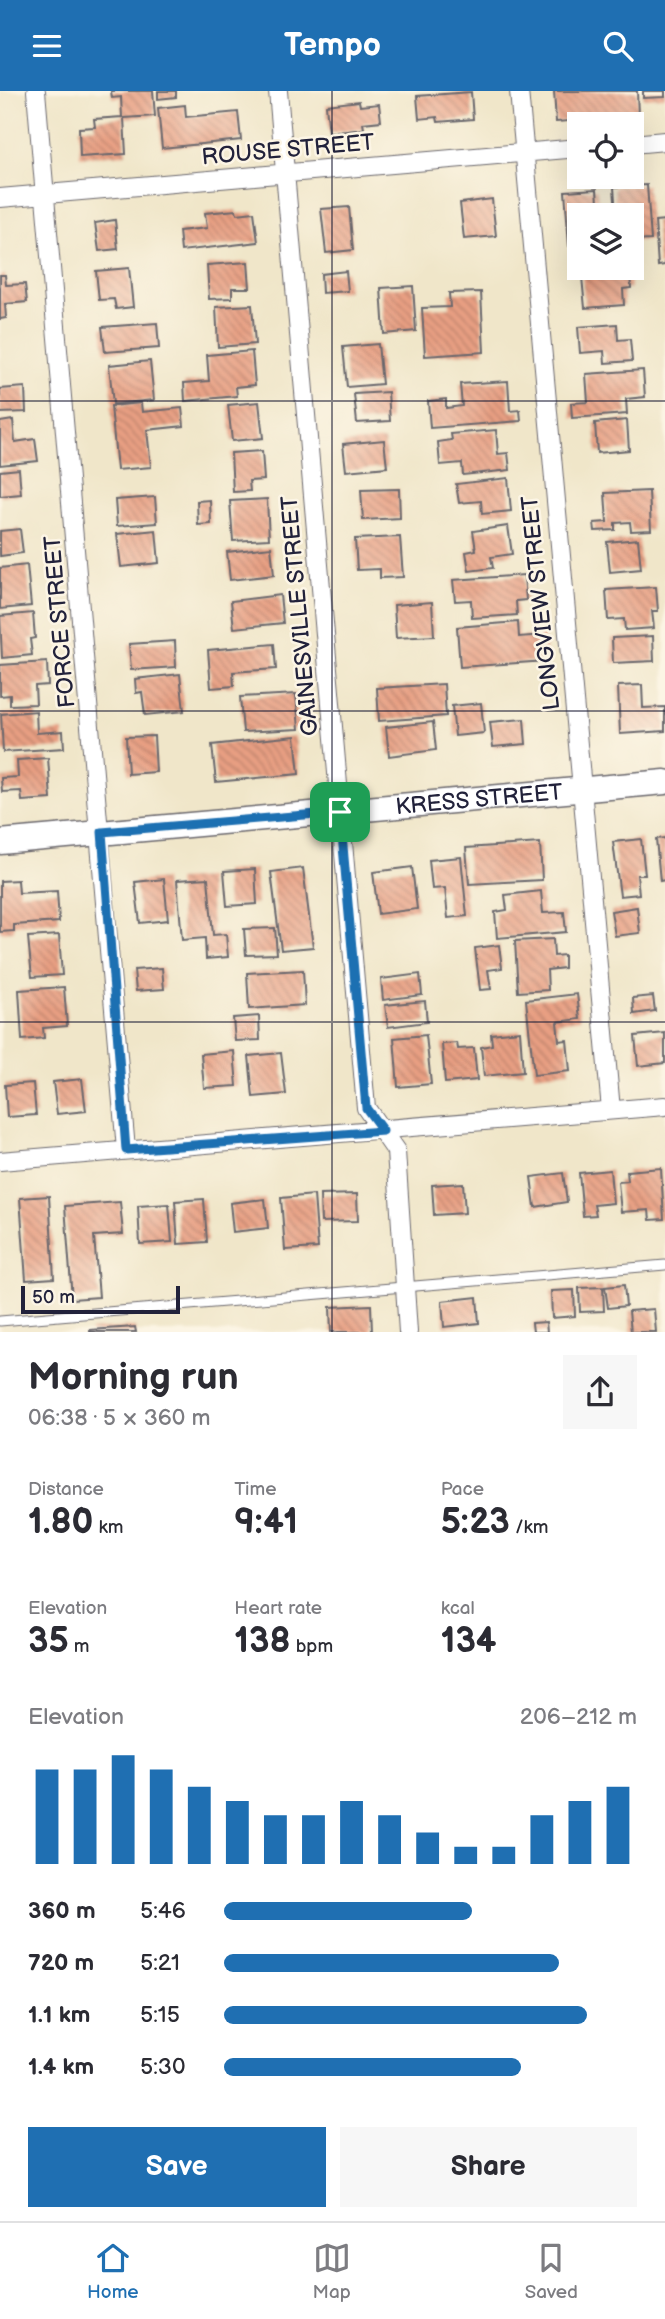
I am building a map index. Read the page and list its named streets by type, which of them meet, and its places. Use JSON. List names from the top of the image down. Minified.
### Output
{"streets":{"street":["ROUSE STREET","LONGVIEW STREET","GAINESVILLE STREET","FORCE STREET","KRESS STREET"]},"crossings":[["ROUSE STREET","LONGVIEW STREET"],["ROUSE STREET","GAINESVILLE STREET"],["ROUSE STREET","FORCE STREET"],["LONGVIEW STREET","KRESS STREET"],["GAINESVILLE STREET","KRESS STREET"],["FORCE STREET","KRESS STREET"]],"scale_bar":"50 m","page":{"header":"Tempo","scale":"50 m","heading":["Morning run","06:38 · 5 × 360 m"],"stats":[["Distance","1.80 km"],["Time","9:41"],["Pace","5:23 /km"],["Elevation","35 m"],["Heart rate","138 bpm"],["kcal","134"]],"chart":["Elevation","206–212 m"],"list":[{"name":"360 m","note":"5:46"},{"name":"720 m","note":"5:21"},{"name":"1.1 km","note":"5:15"},{"name":"1.4 km","note":"5:30"}],"buttons":["Save","Share"],"tabs":["Home","Map","Saved"]}}
